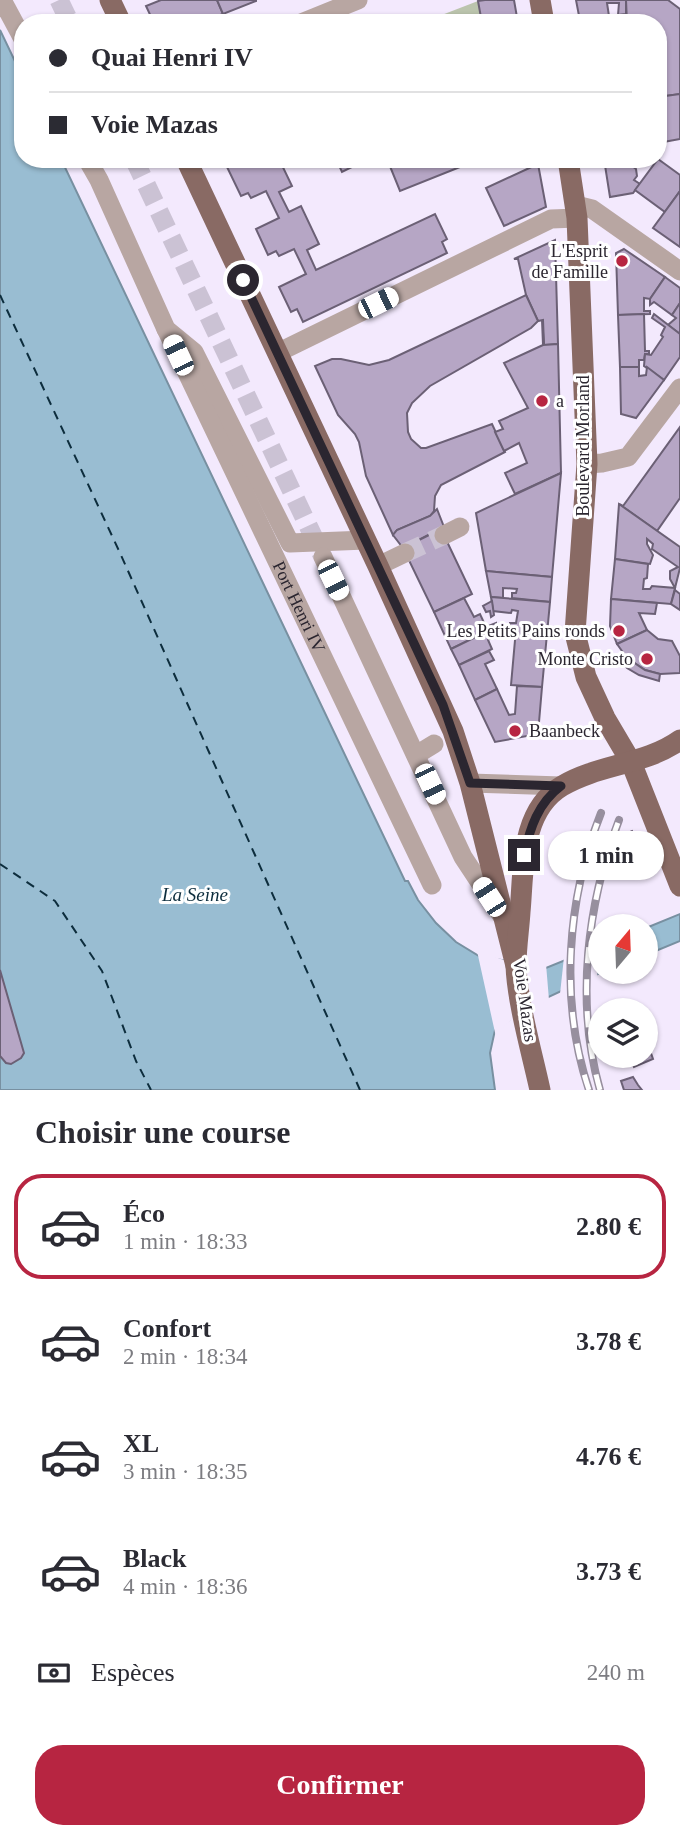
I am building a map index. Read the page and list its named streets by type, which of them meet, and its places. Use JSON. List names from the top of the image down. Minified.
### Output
{"streets":{"main road":["Boulevard Morland","Voie Mazas"],"street":["Port Henri IV"]},"crossings":[["Boulevard Morland","Voie Mazas"]],"water":["La Seine"],"places":["L'Esprit de Famille","a","Les Petits Pains ronds","Monte Cristo","Baanbeck"],"north":"top","page":{"banner":["Quai Henri IV","Voie Mazas"],"bubble":"1 min","heading":"Choisir une course","list":[{"name":"Éco","note":"1 min · 18:33","value":"2.80 €"},{"name":"Confort","note":"2 min · 18:34","value":"3.78 €"},{"name":"XL","note":"3 min · 18:35","value":"4.76 €"},{"name":"Black","note":"4 min · 18:36","value":"3.73 €"}],"pay":["Espèces","240 m"],"buttons":"Confirmer"}}
